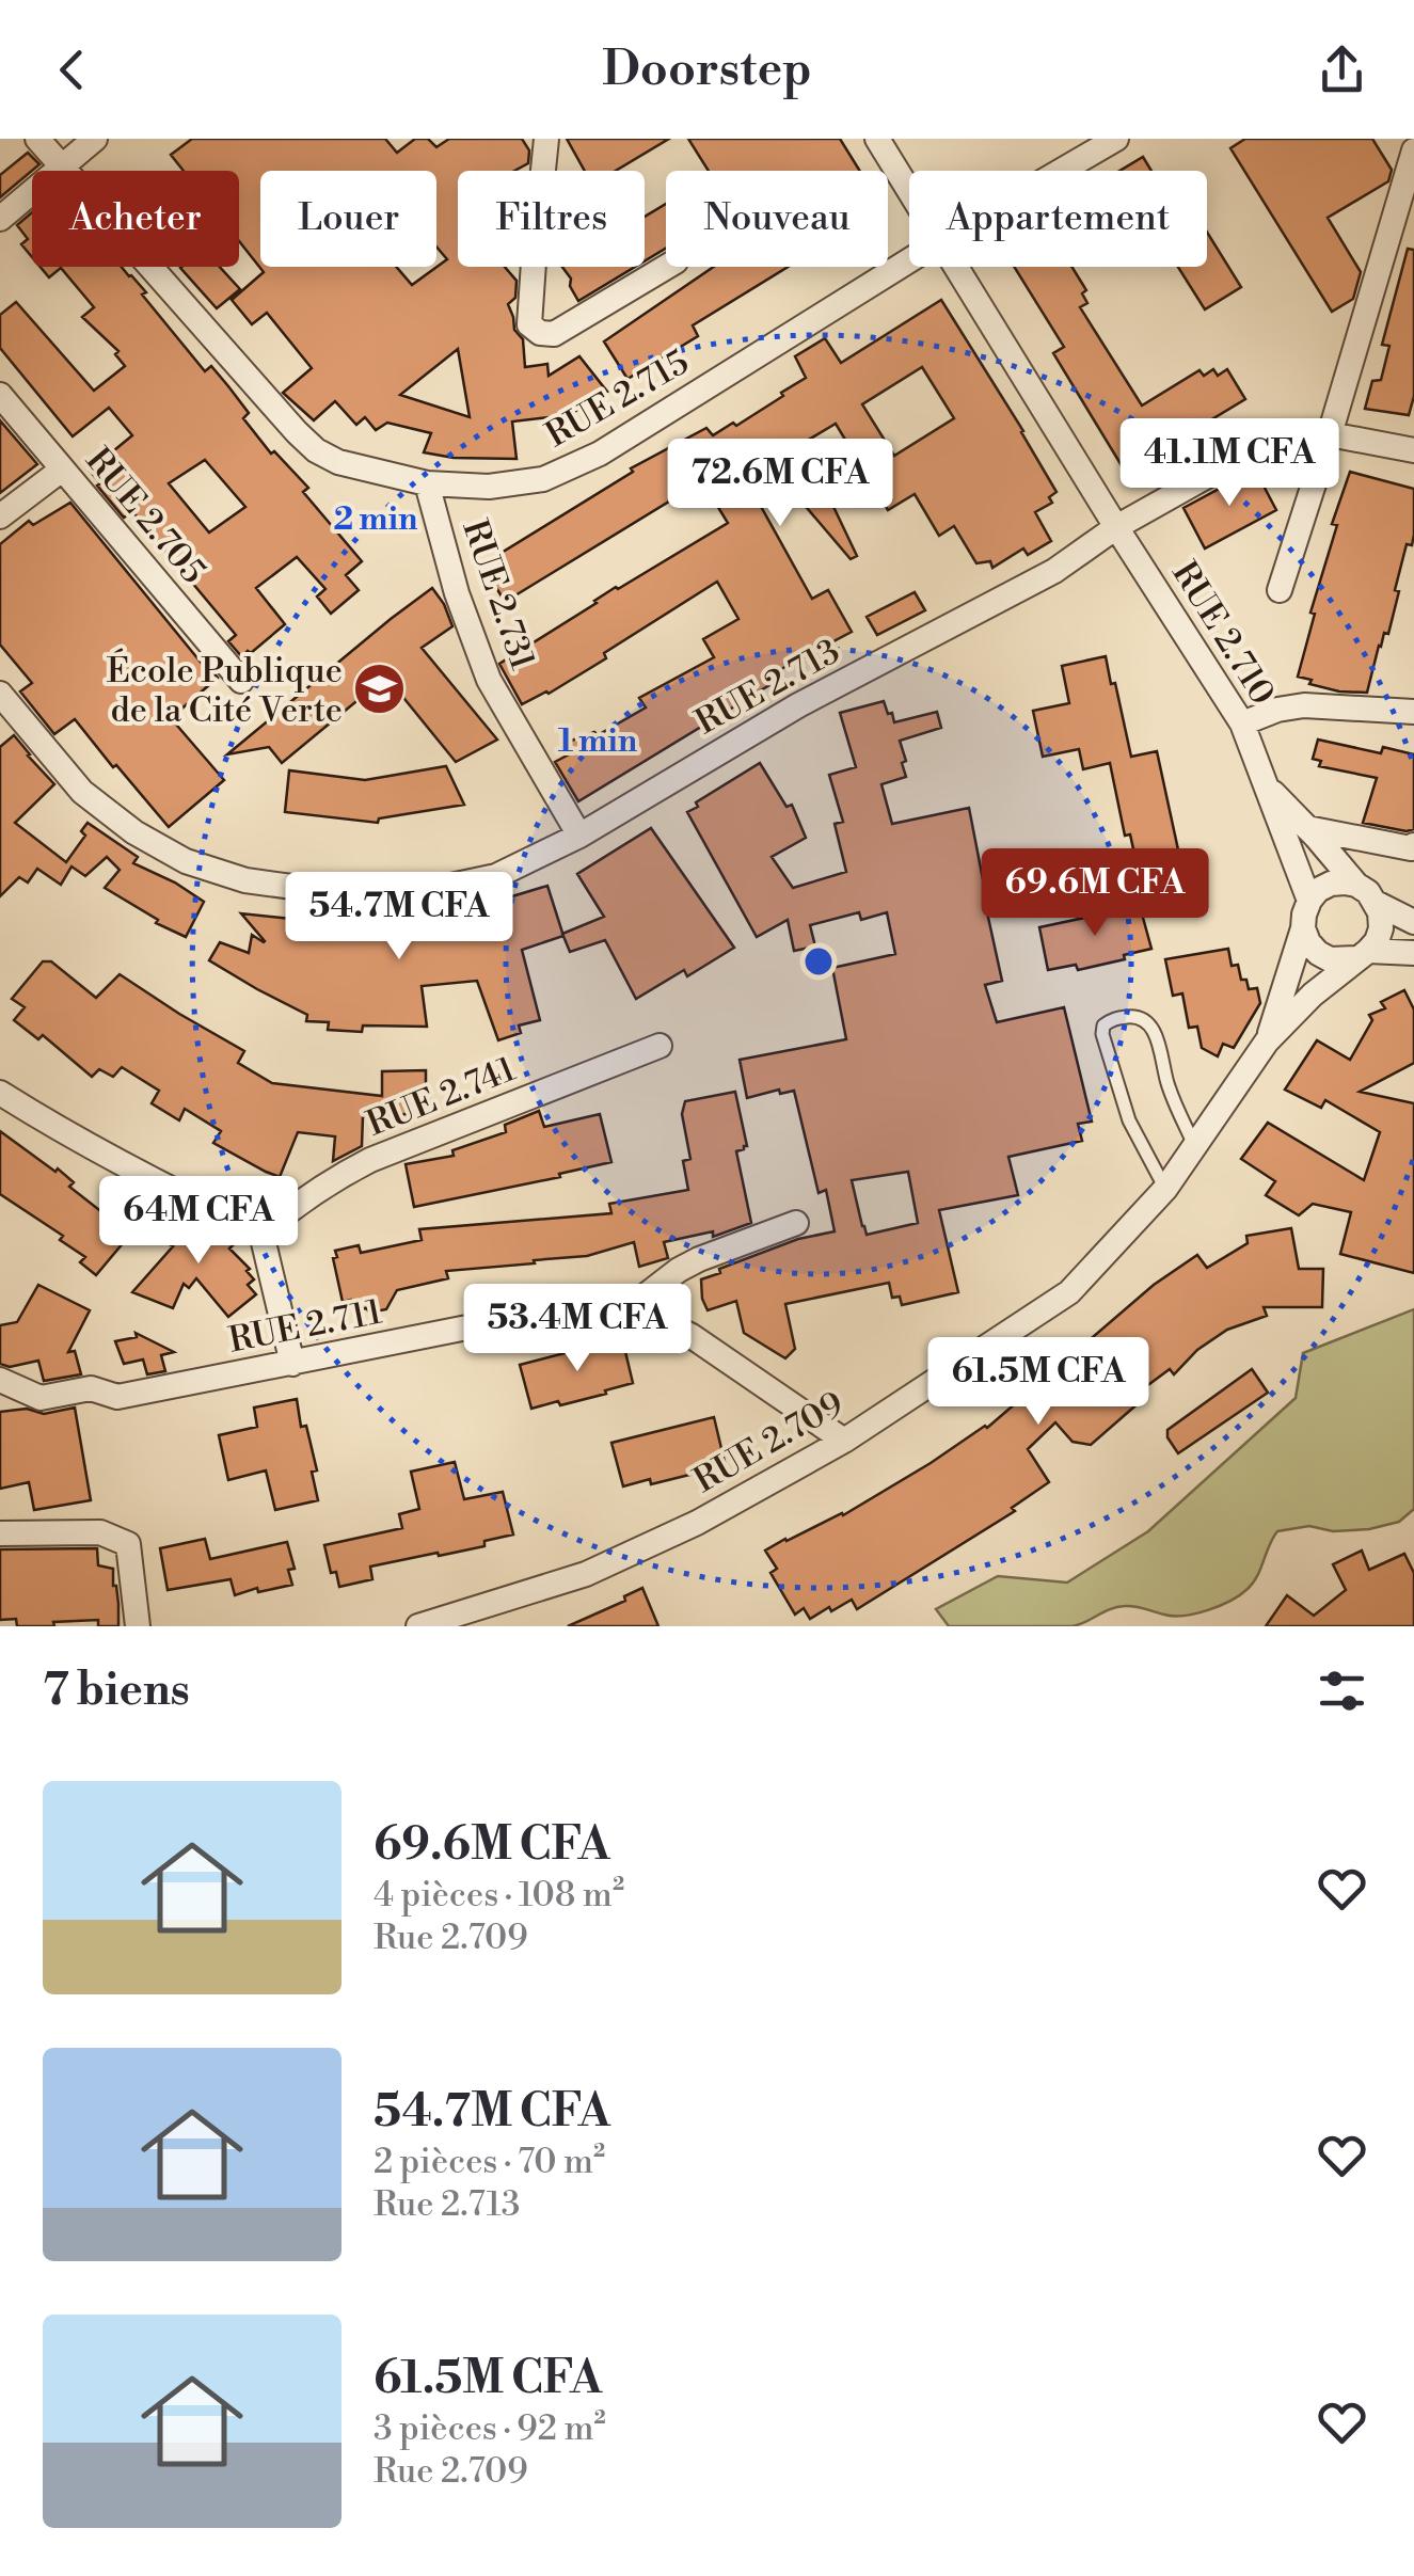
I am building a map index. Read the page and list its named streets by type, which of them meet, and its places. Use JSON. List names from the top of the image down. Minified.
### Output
{"streets":{"street":["RUE 2.715","RUE 2.705","RUE 2.731","RUE 2.710","RUE 2.713","RUE 2.741","RUE 2.711","RUE 2.709"]},"crossings":[["RUE 2.715","RUE 2.731"],["RUE 2.731","RUE 2.713"],["RUE 2.710","RUE 2.713"],["RUE 2.710","RUE 2.709"]],"places":{"school or university":["École Publique de la Cité Verte"]},"page":{"header":"Doorstep","chip":["Acheter","Louer","Filtres","Nouveau","Appartement"],"price":["41.1M CFA","72.6M CFA","69.6M CFA","54.7M CFA","64M CFA","53.4M CFA","61.5M CFA"],"heading":"7 biens","list":[{"name":"69.6M CFA","note":"4 pièces · 108 m² · Rue 2.709"},{"name":"54.7M CFA","note":"2 pièces · 70 m² · Rue 2.713"},{"name":"61.5M CFA","note":"3 pièces · 92 m² · Rue 2.709"}]},"rings":["2 min","1 min"]}
